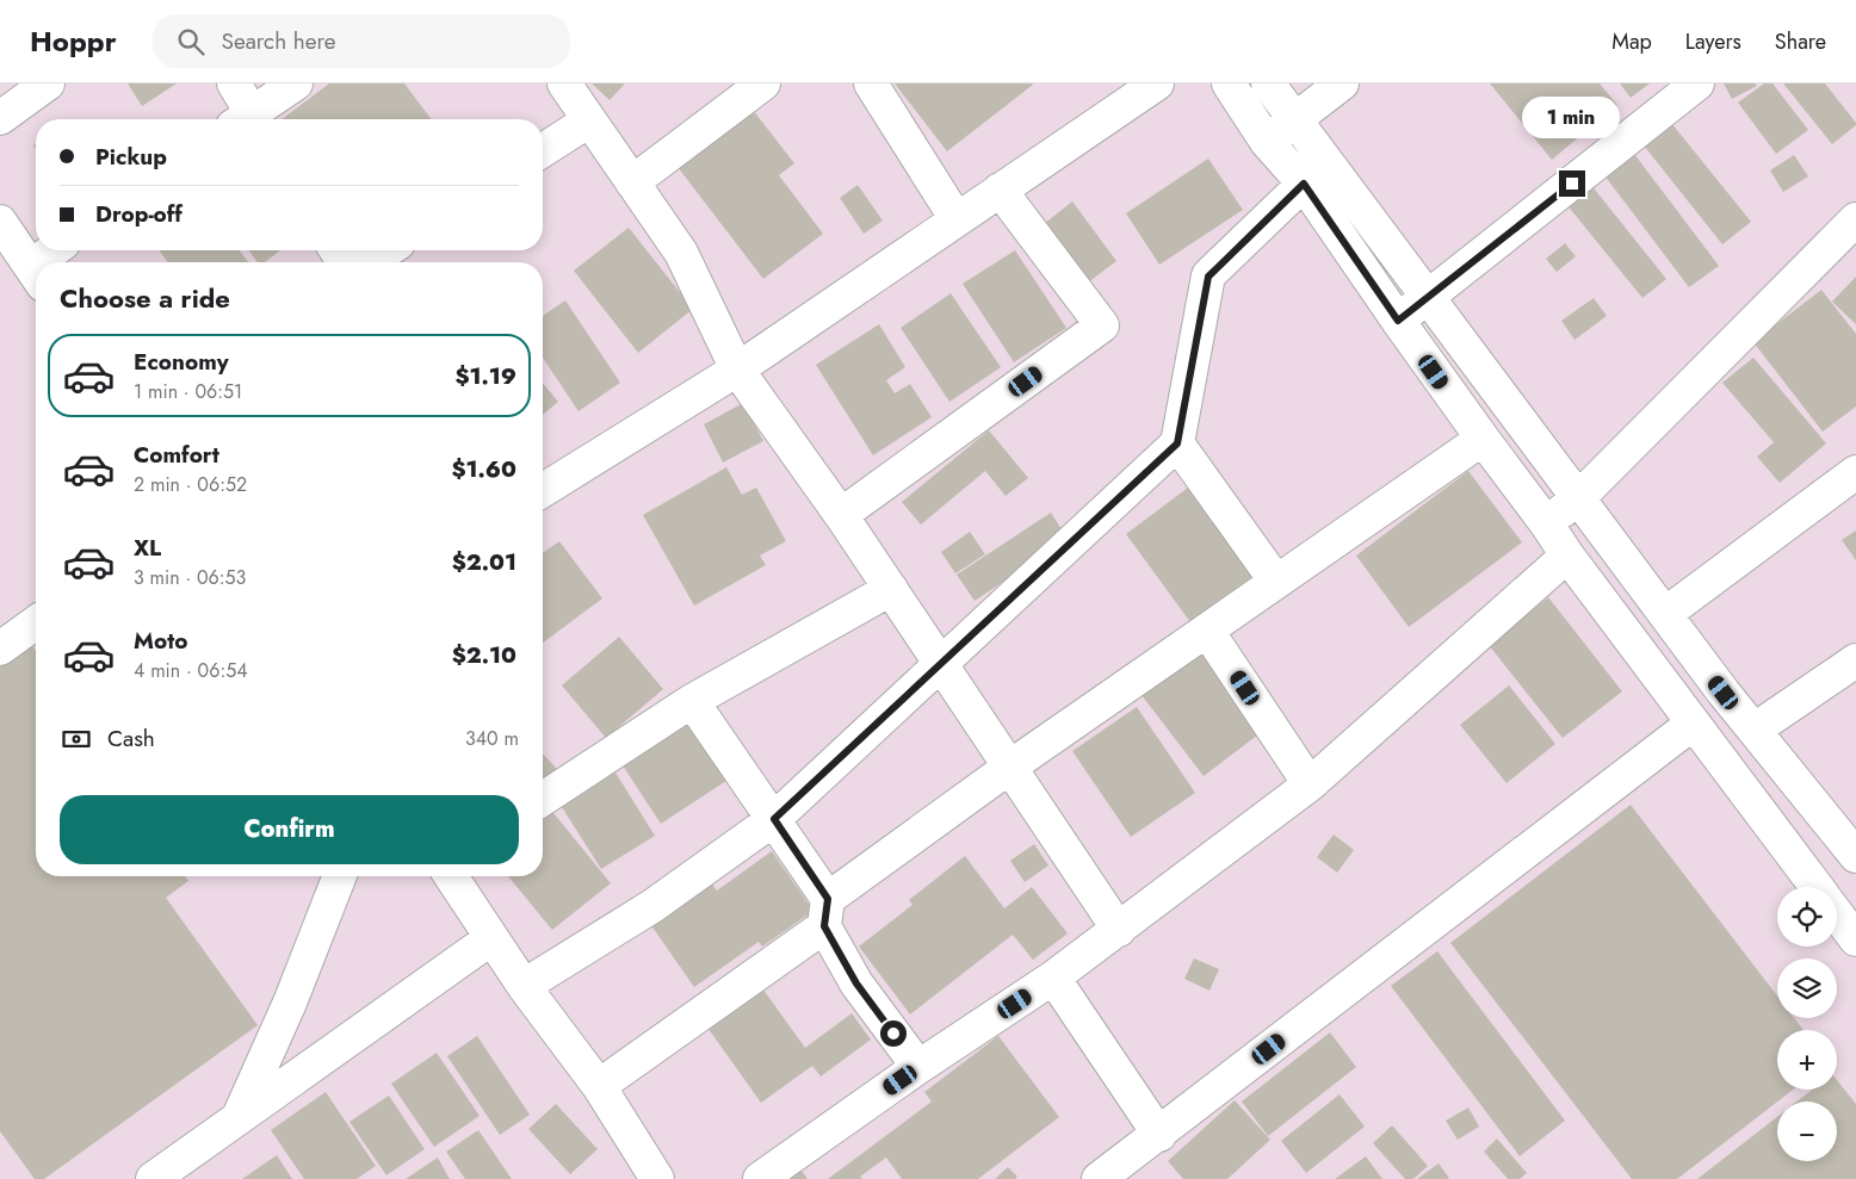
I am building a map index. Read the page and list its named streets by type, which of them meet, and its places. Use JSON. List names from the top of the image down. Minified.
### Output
{"page":{"header":"Hoppr","search":"Search here","nav":["Map","Layers","Share"],"bubble":"1 min","banner":["Pickup","Drop-off"],"heading":"Choose a ride","list":[{"name":"Economy","note":"1 min · 06:51","value":"$1.19"},{"name":"Comfort","note":"2 min · 06:52","value":"$1.60"},{"name":"XL","note":"3 min · 06:53","value":"$2.01"},{"name":"Moto","note":"4 min · 06:54","value":"$2.10"}],"pay":["Cash","340 m"],"buttons":"Confirm","map_buttons":["+","−"]}}
